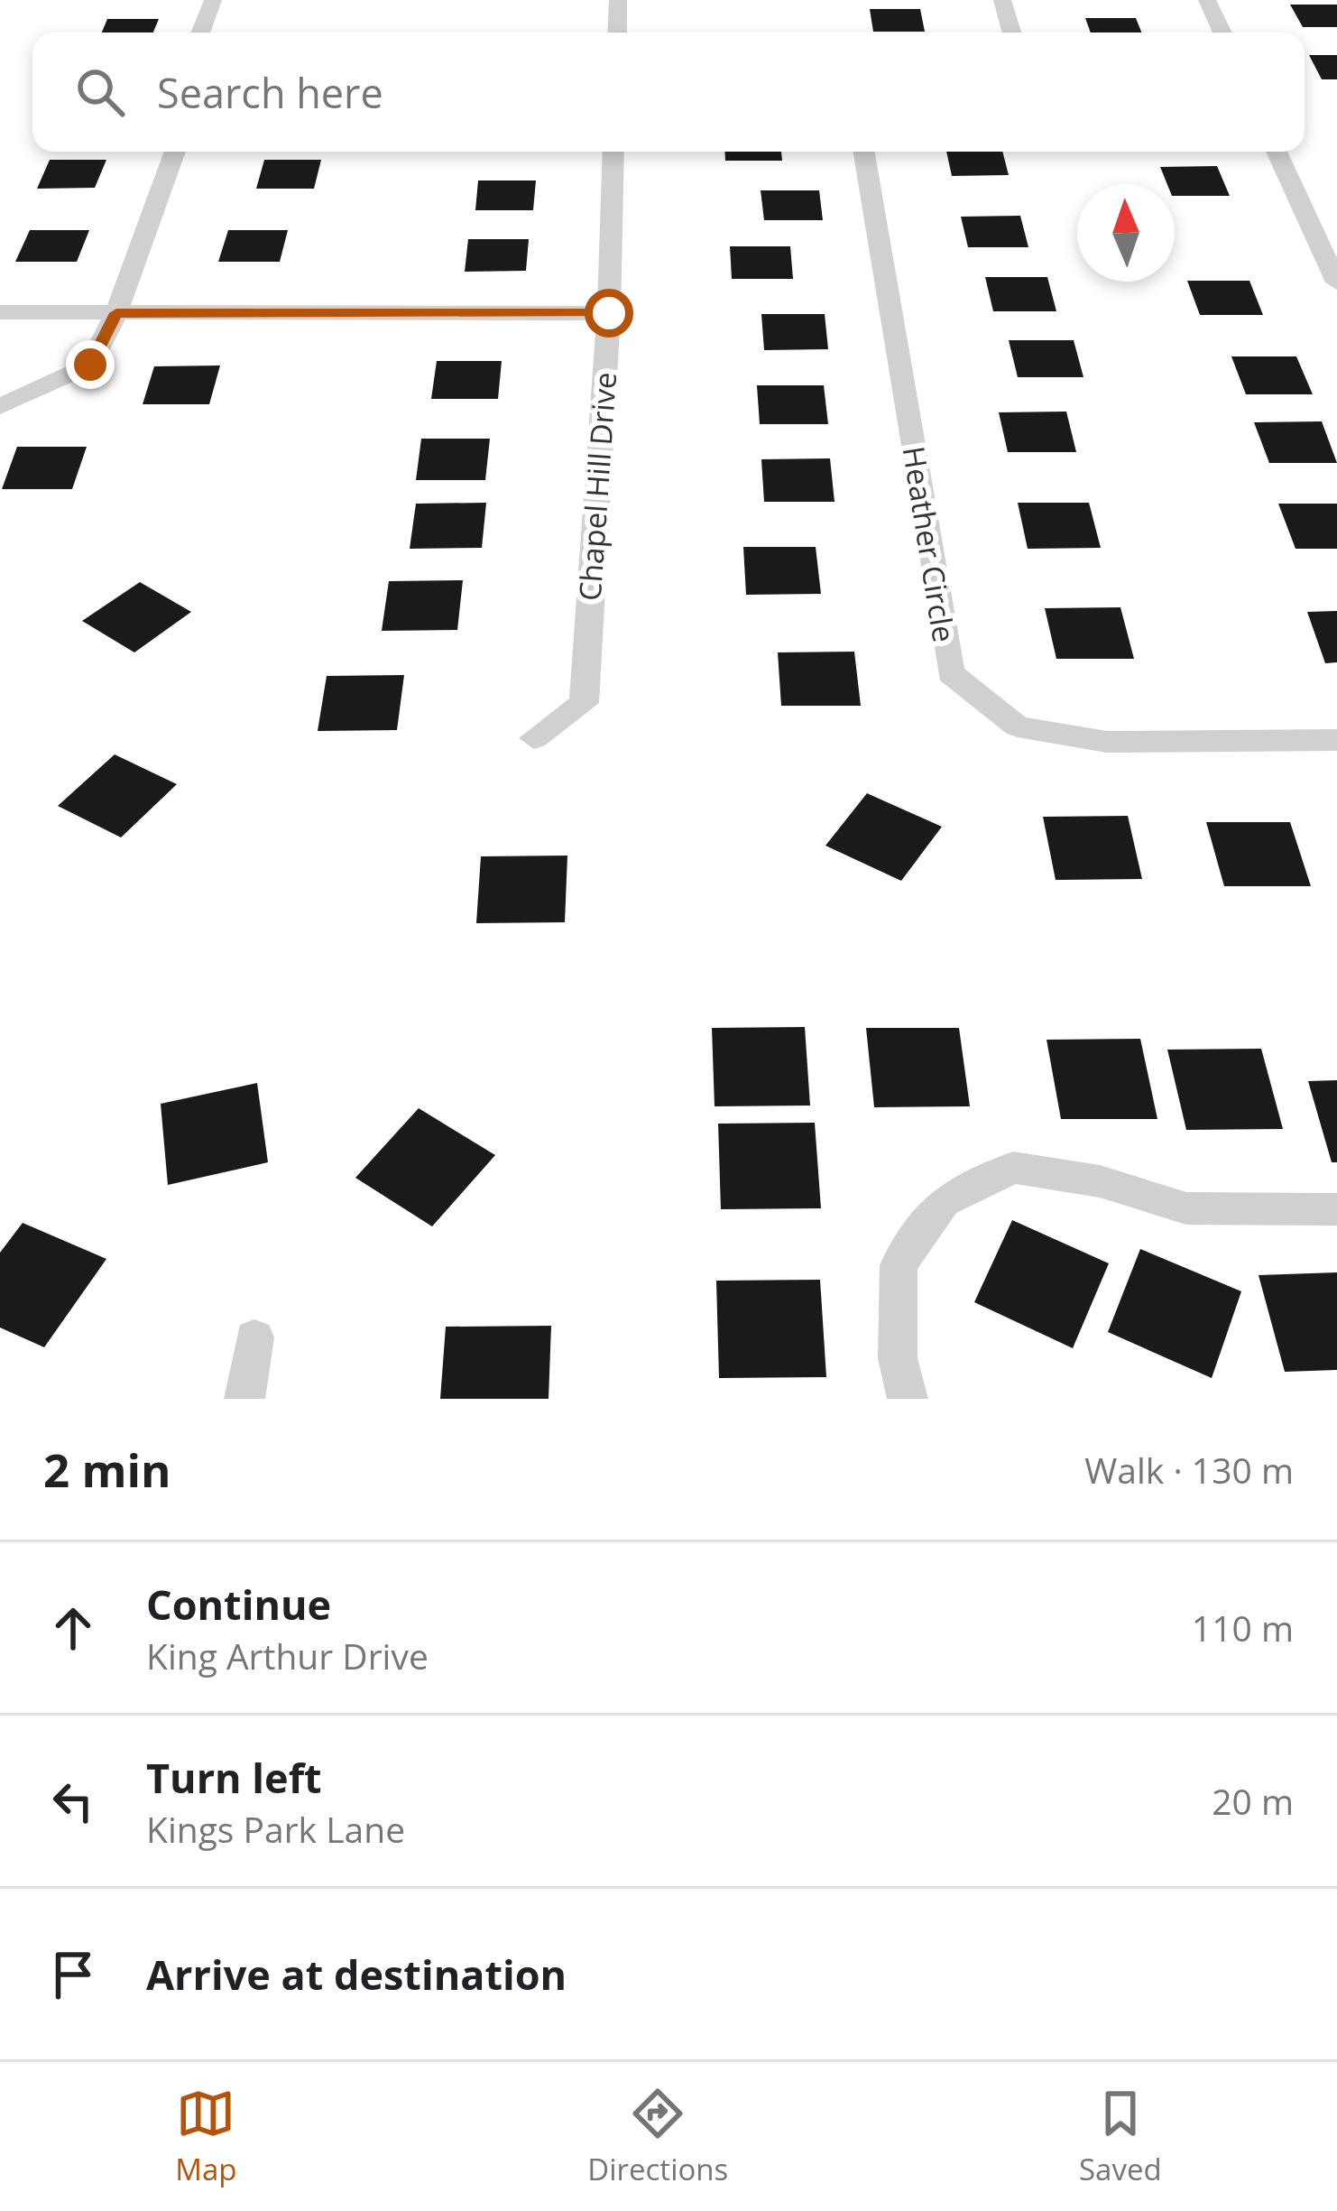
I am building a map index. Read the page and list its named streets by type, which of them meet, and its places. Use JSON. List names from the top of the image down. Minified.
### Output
{"streets":{"street":["Chapel Hill Drive","Heather Circle"]},"north":"top","page":{"search":"Search here","heading":["2 min","Walk · 130 m"],"list":[["Continue","King Arthur Drive","110 m"],["Turn left","Kings Park Lane","20 m"],"Arrive at destination"],"nav":["Map","Directions","Saved"]}}
